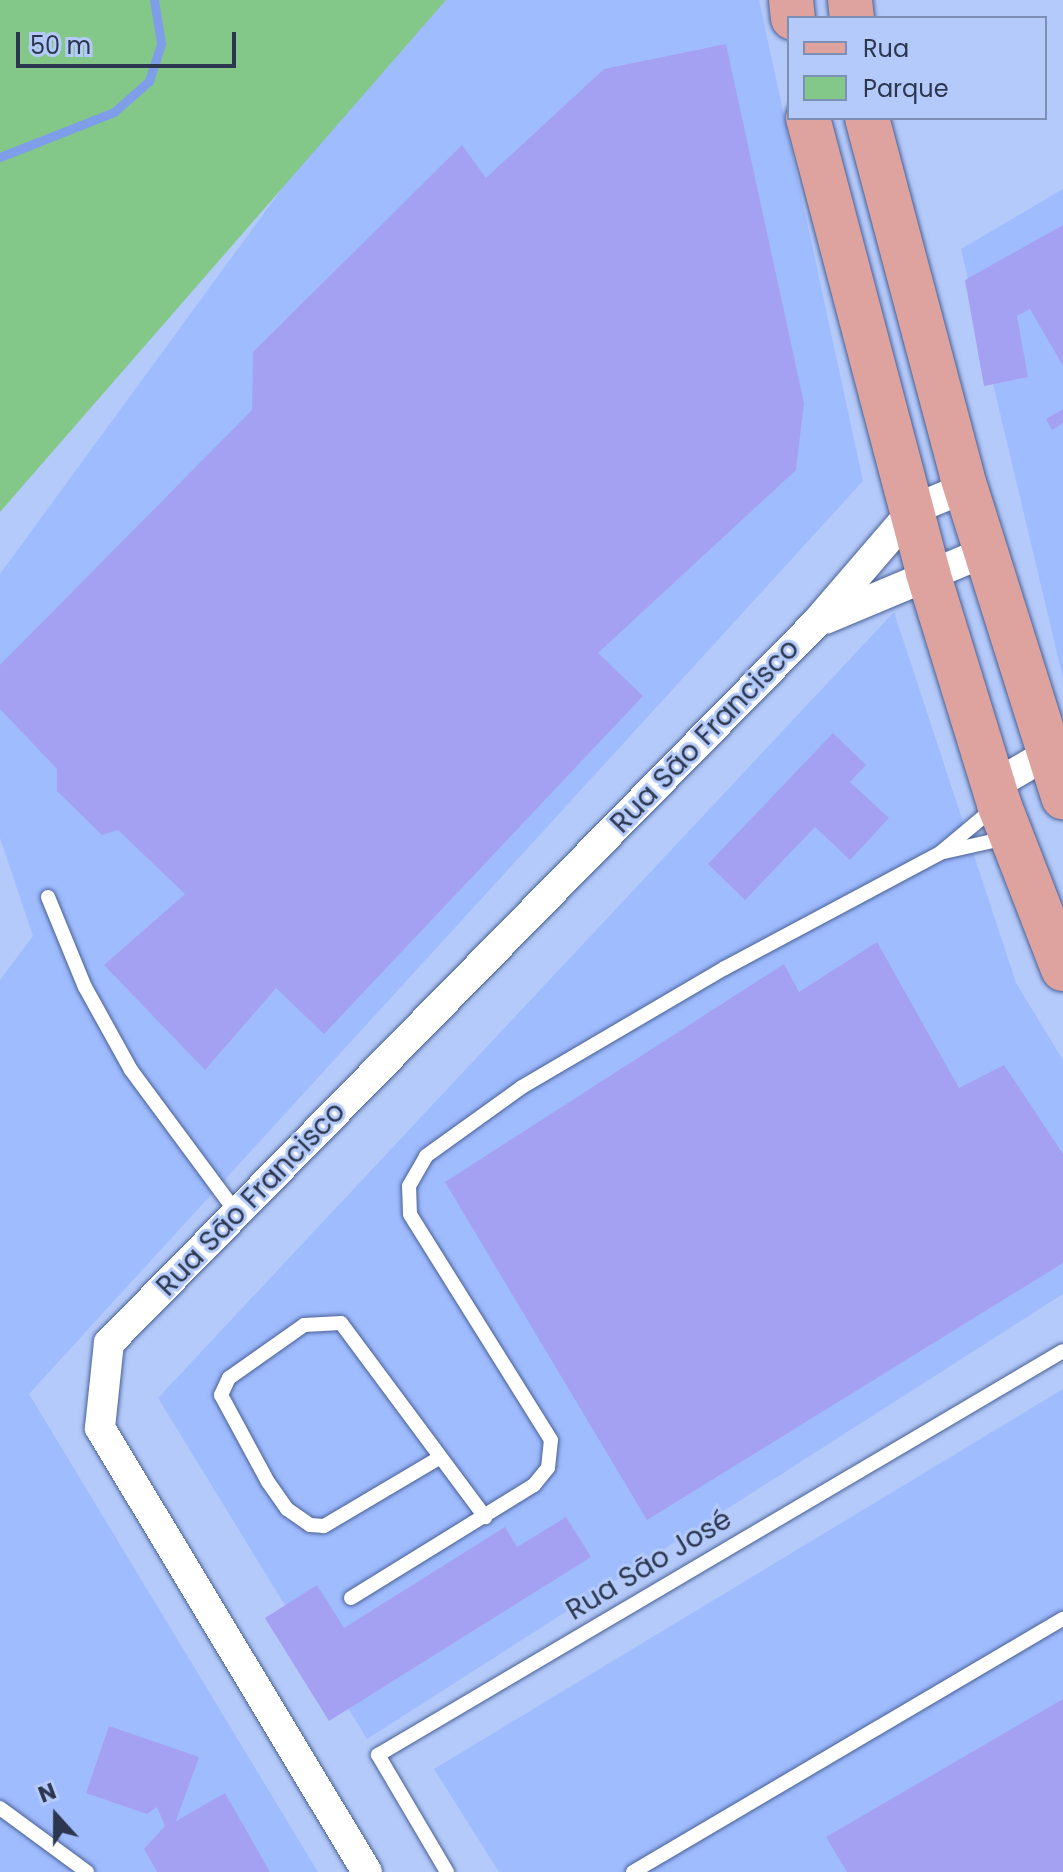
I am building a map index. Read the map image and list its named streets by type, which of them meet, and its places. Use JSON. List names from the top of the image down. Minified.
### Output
{"streets":{"street":["Rua São Francisco"],"lane":["Rua São José"]},"legend":["Rua","Parque"],"scale_bar":"50 m","north":"top"}
